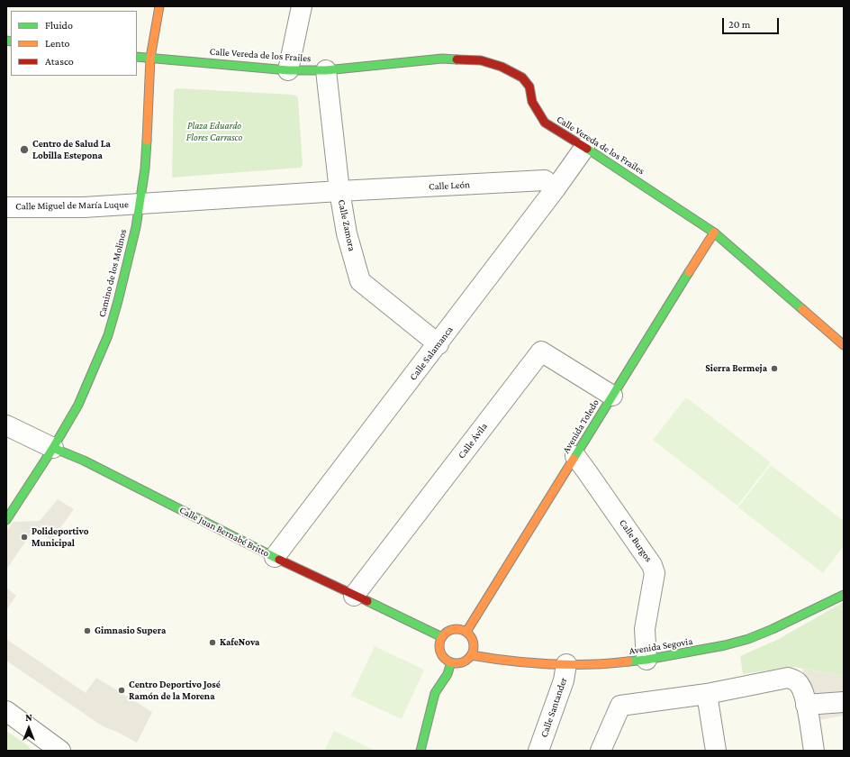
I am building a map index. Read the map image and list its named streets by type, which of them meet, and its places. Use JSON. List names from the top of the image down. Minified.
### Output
{"streets":{"street":["Calle Vereda de los Frailes","Calle León","Calle Miguel de María Luque","Calle Zamora","Camino de los Molinos","Calle Salamanca","Avenida Toledo","Calle Ávila","Calle Juan Bernabé Britto","Calle Burgos","Avenida Segovia","Calle Santander"]},"crossings":[["Calle Vereda de los Frailes","Calle Zamora"],["Calle Vereda de los Frailes","Camino de los Molinos"],["Calle Vereda de los Frailes","Calle Salamanca"],["Calle Vereda de los Frailes","Avenida Toledo"],["Calle León","Calle Zamora"],["Calle León","Calle Salamanca"],["Calle Miguel de María Luque","Camino de los Molinos"],["Calle Zamora","Calle Salamanca"],["Camino de los Molinos","Calle Juan Bernabé Britto"],["Calle Salamanca","Calle Juan Bernabé Britto"],["Avenida Toledo","Calle Ávila"],["Avenida Toledo","Calle Juan Bernabé Britto"],["Avenida Toledo","Calle Burgos"],["Avenida Toledo","Avenida Segovia"],["Calle Ávila","Calle Juan Bernabé Britto"],["Calle Juan Bernabé Britto","Avenida Segovia"],["Calle Burgos","Avenida Segovia"],["Avenida Segovia","Calle Santander"]],"parks":["Plaza Eduardo Flores Carrasco"],"places":["Centro de Salud La Lobilla Estepona","Sierra Bermeja","Polideportivo Municipal","Gimnasio Supera","KafeNova","Centro Deportivo José Ramón de la Morena"],"legend":["Fluido","Lento","Atasco"],"scale_bar":"20 m","north":"top"}
